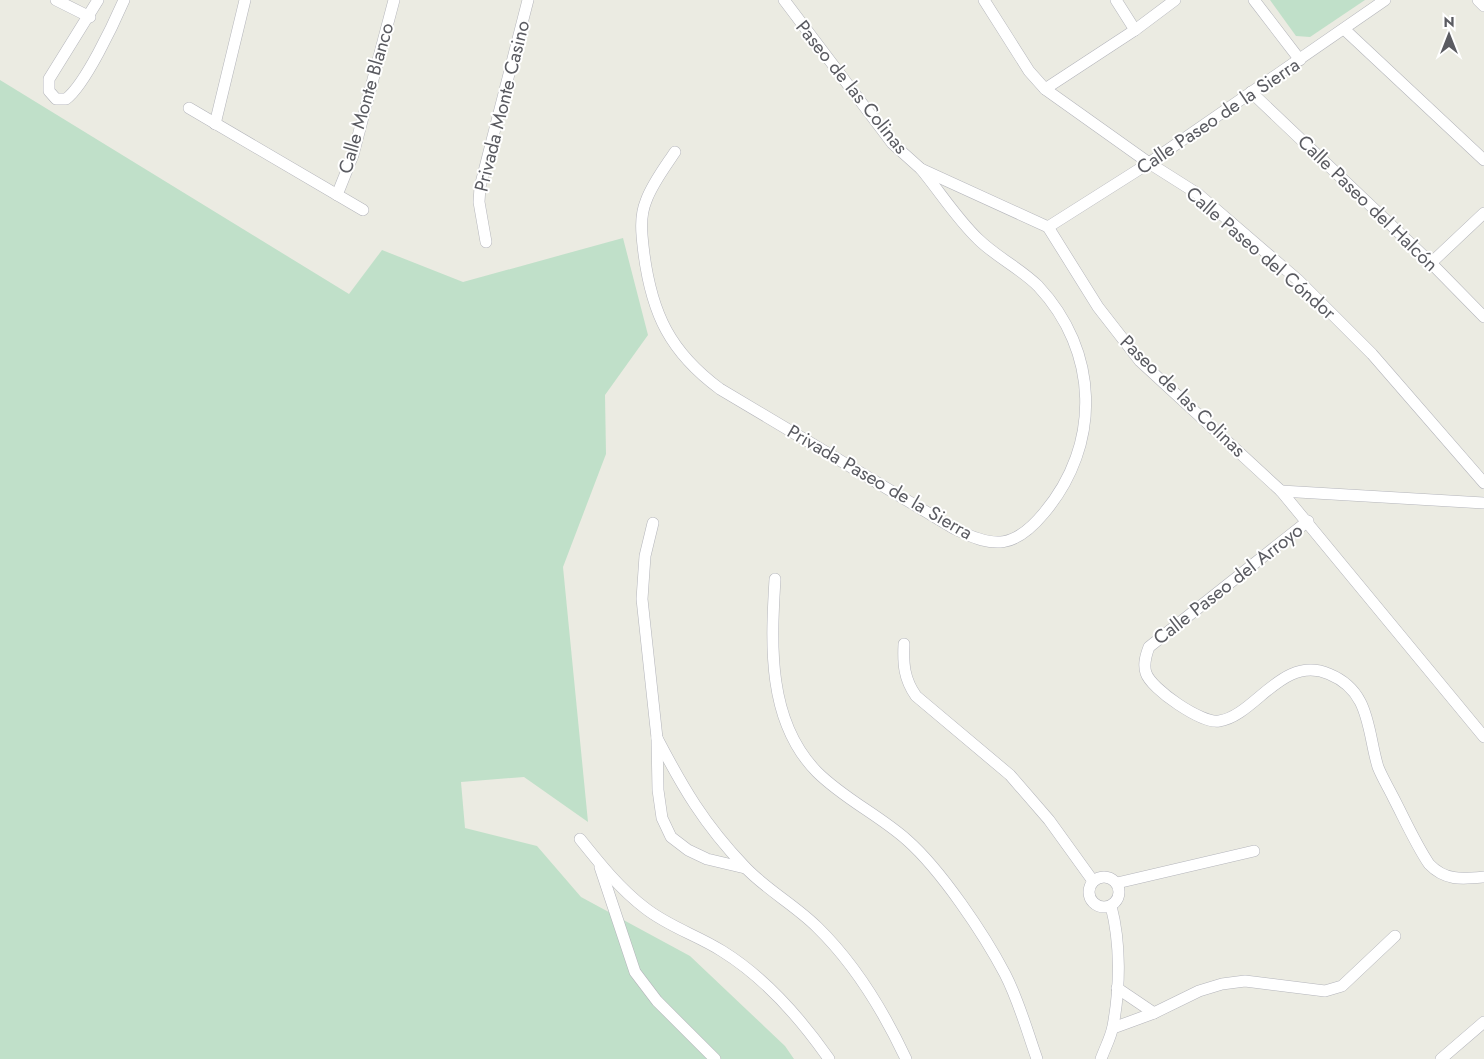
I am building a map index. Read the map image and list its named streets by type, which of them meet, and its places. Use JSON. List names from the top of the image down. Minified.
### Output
{"streets":{"street":["Paseo de las Colinas","Calle Monte Blanco","Privada Monte Casino","Calle Paseo de la Sierra","Calle Paseo del Halcón","Calle Paseo del Cóndor","Privada Paseo de la Sierra","Calle Paseo del Arroyo"]},"crossings":[["Paseo de las Colinas","Calle Paseo de la Sierra"],["Paseo de las Colinas","Privada Paseo de la Sierra"],["Paseo de las Colinas","Calle Paseo del Arroyo"],["Calle Paseo de la Sierra","Calle Paseo del Halcón"],["Calle Paseo de la Sierra","Calle Paseo del Cóndor"]],"north":"top"}
